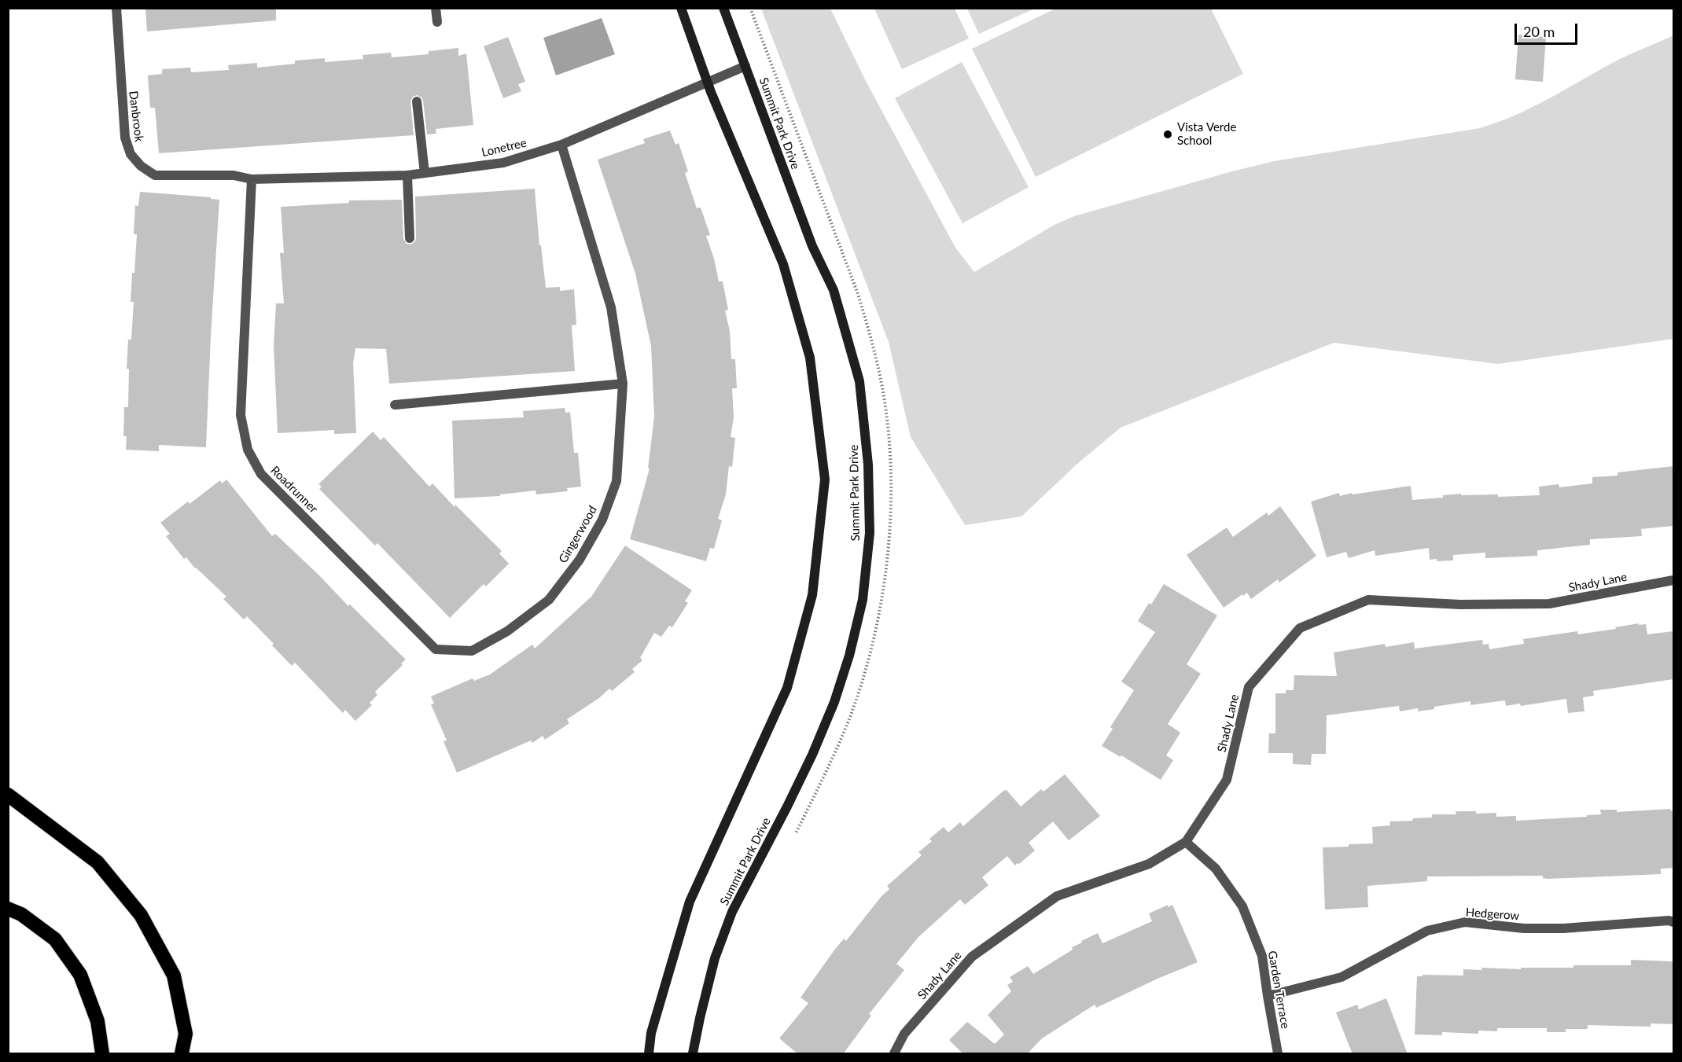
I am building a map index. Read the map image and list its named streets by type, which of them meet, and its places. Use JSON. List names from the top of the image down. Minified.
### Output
{"streets":{"street":["Danbrook","Summit Park Drive","Lonetree","Roadrunner","Gingerwood","Shady Lane","Hedgerow","Garden Terrace"]},"crossings":[["Danbrook","Lonetree"],["Danbrook","Roadrunner"],["Summit Park Drive","Lonetree"],["Lonetree","Roadrunner"],["Lonetree","Gingerwood"],["Roadrunner","Gingerwood"],["Shady Lane","Garden Terrace"],["Hedgerow","Garden Terrace"]],"places":["Vista Verde School"],"scale_bar":"20 m"}
